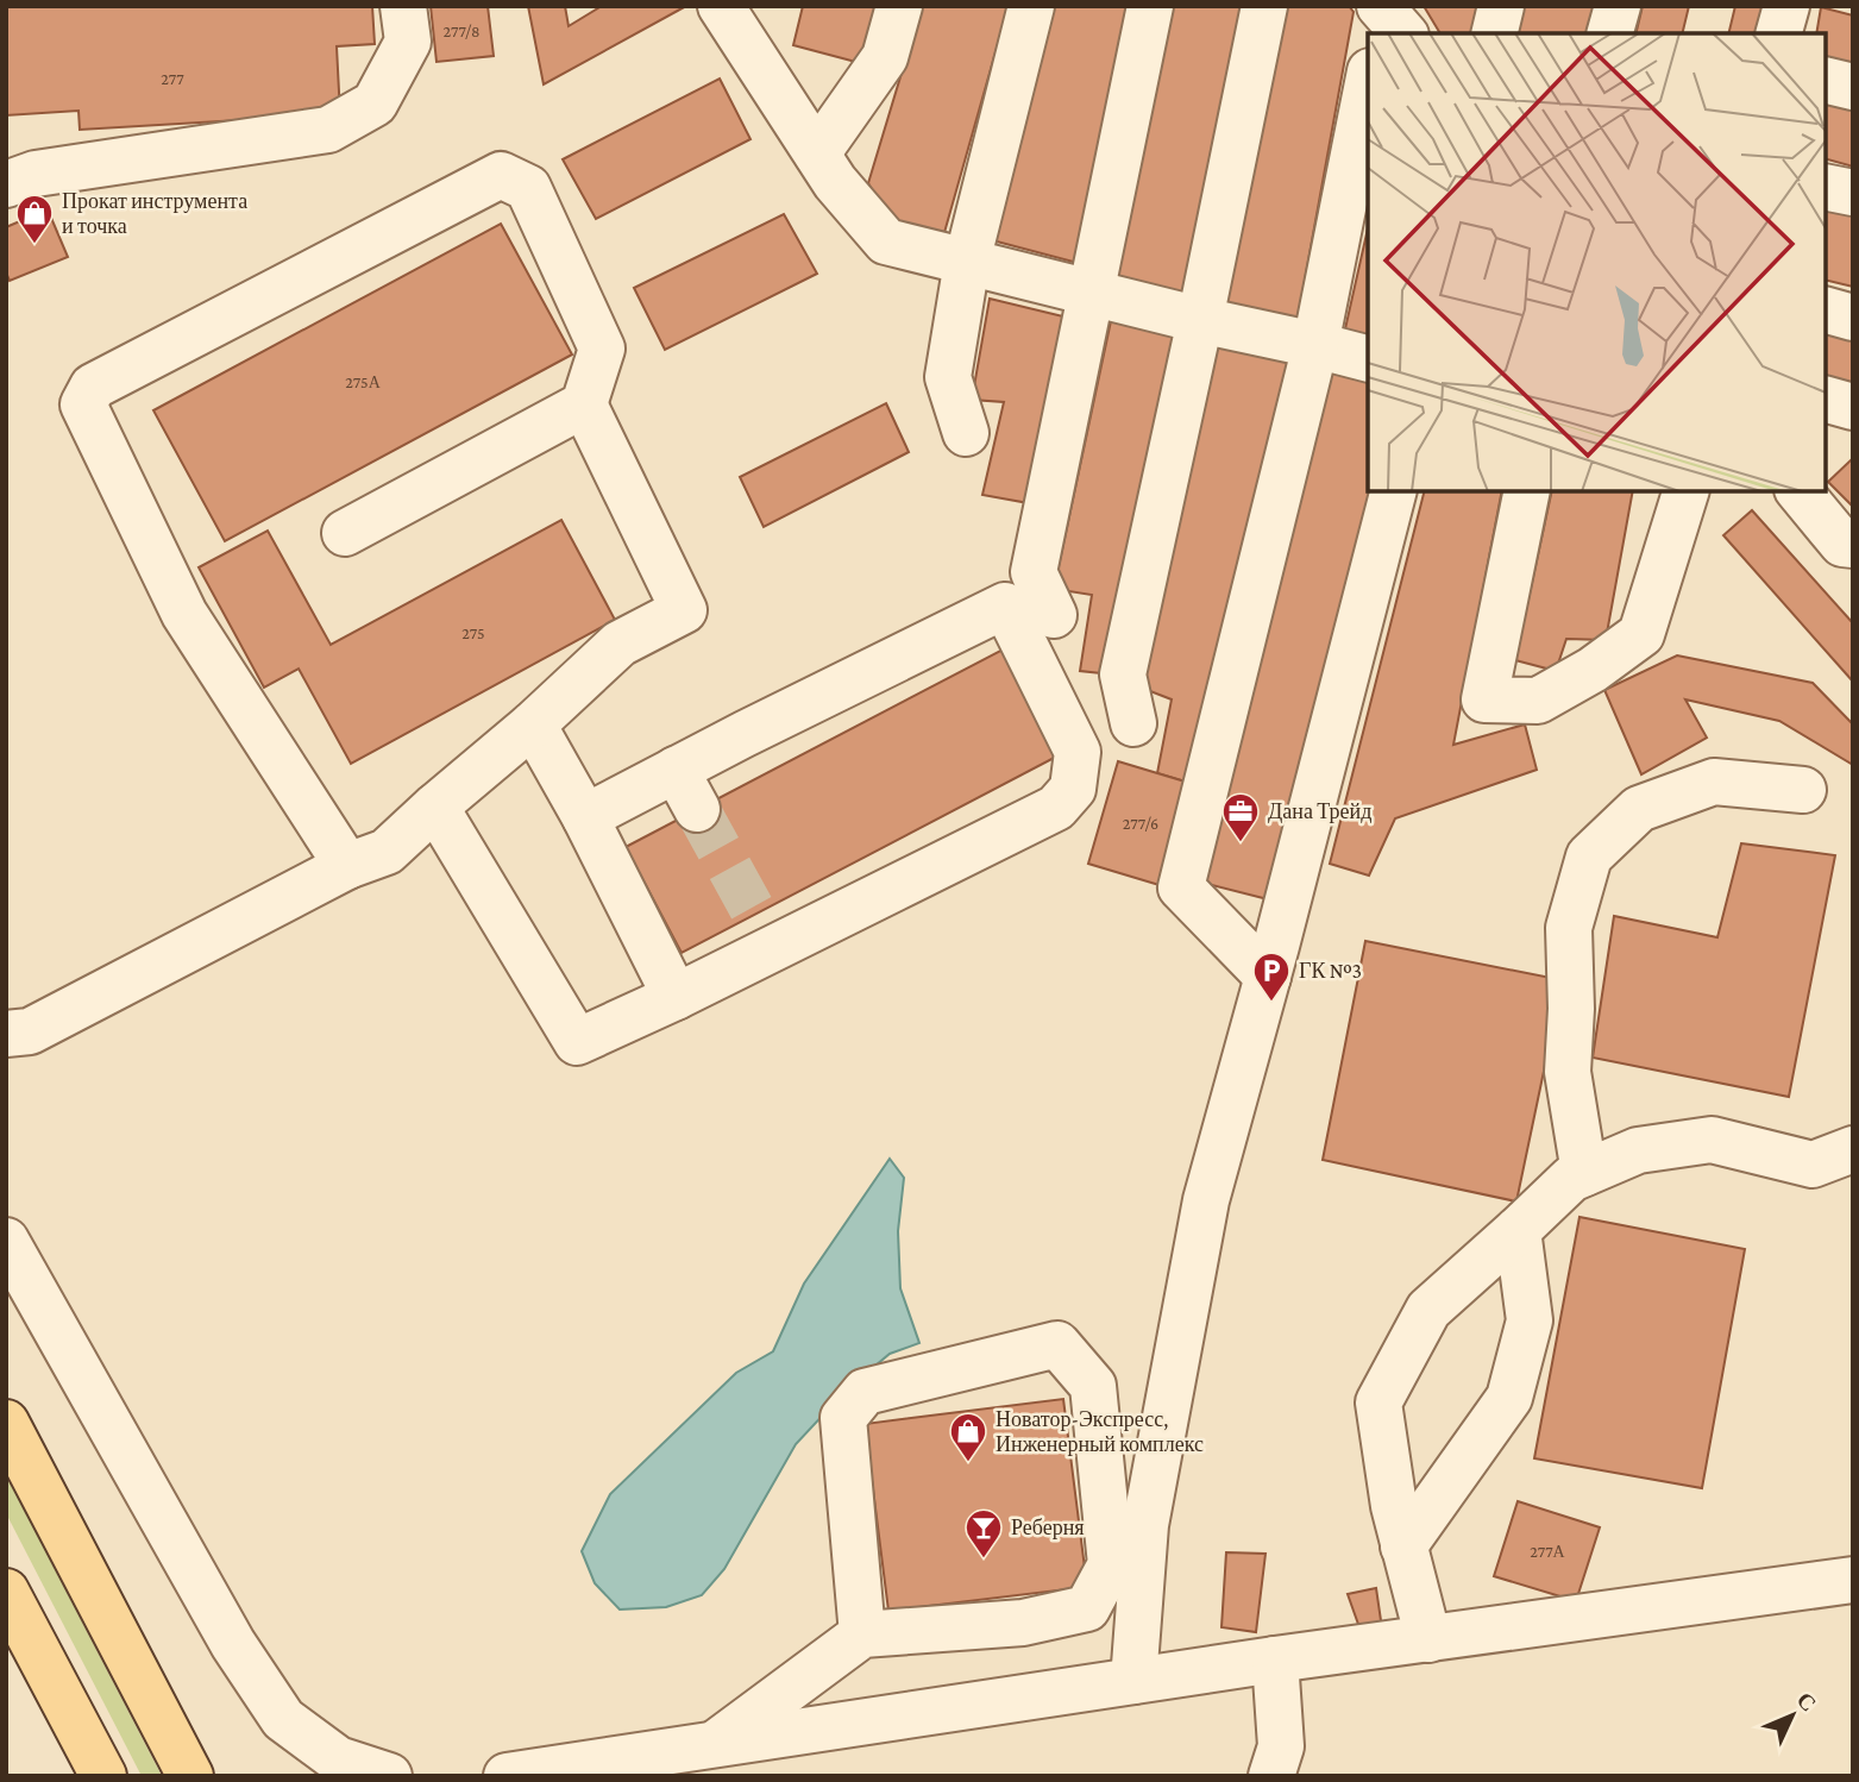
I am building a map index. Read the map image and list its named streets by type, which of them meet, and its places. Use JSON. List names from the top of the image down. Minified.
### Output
{"places":{"shop":["Прокат инструмента и точка","Новатор-Экспресс, Инженерный комплекс"],"office":["Дана Трейд"],"parking":["ГК №3"],"bar":["Реберня"]},"house_numbers":["277/8","277","275А","275","277/6","277А"],"north":"top right"}
